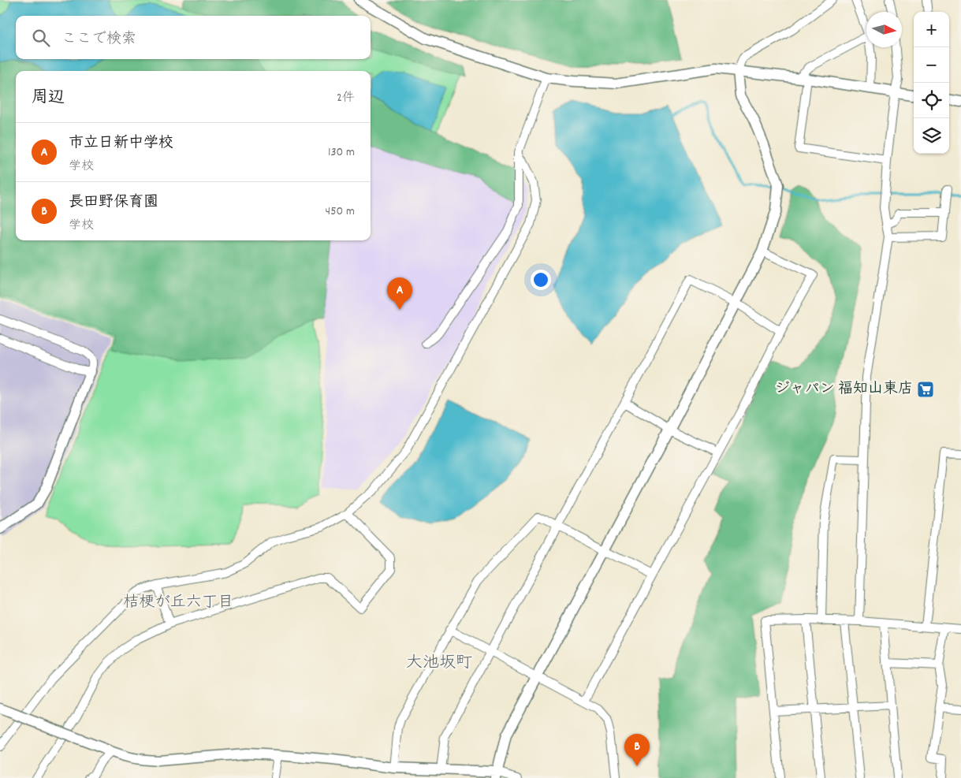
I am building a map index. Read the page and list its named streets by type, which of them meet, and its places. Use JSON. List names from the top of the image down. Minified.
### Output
{"districts":["桔梗が丘六丁目","大池坂町"],"places":{"supermarket":["ジャパン 福知山東店"]},"north":"right","page":{"map_buttons":["+","−"],"search":"ここで検索","heading":["周辺","2件"],"list":[{"mark":"A","name":"市立日新中学校","note":"学校","value":"130 m"},{"mark":"B","name":"長田野保育園","note":"学校","value":"450 m"}],"pins":["A","B"]}}
